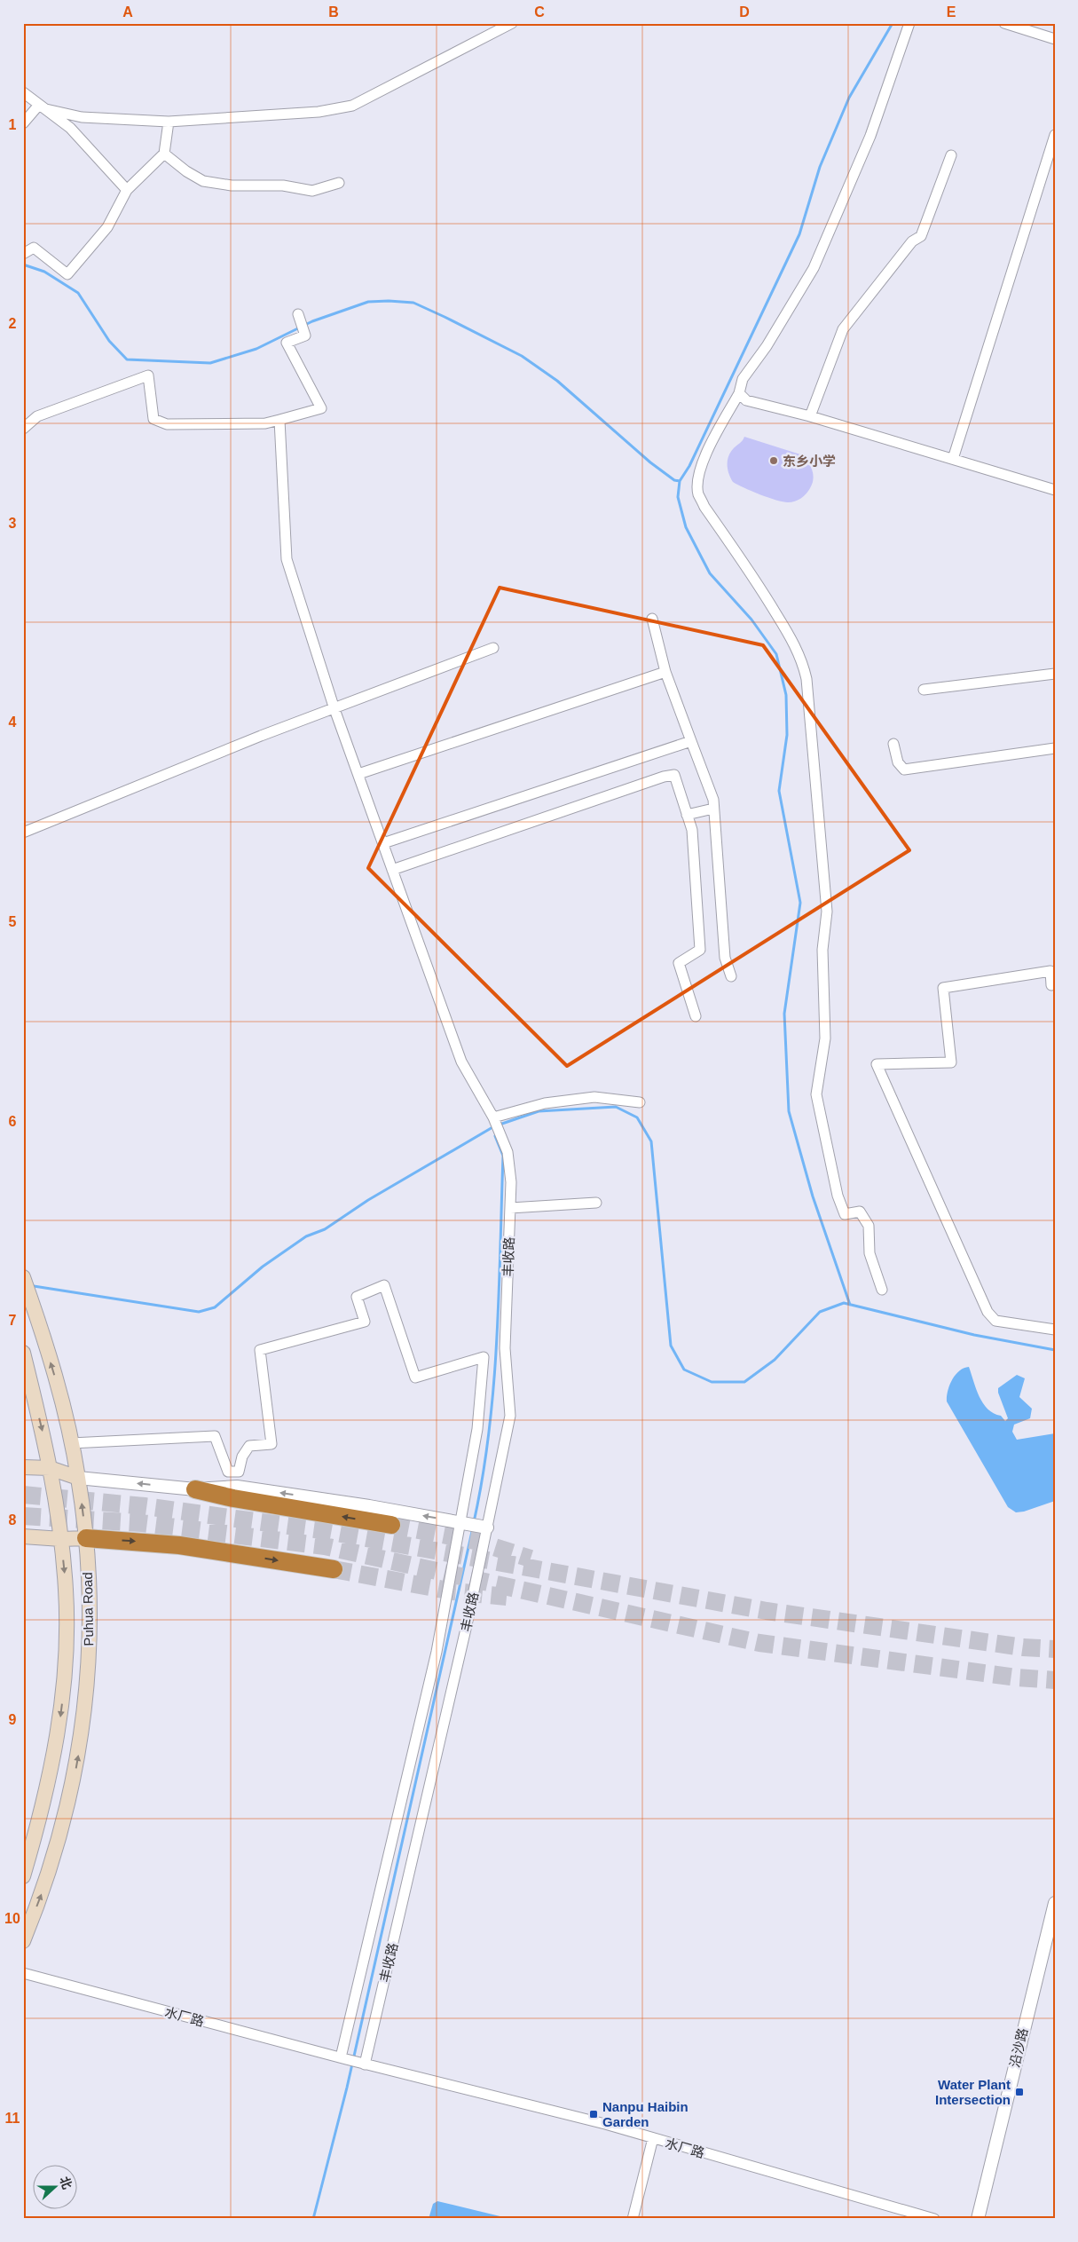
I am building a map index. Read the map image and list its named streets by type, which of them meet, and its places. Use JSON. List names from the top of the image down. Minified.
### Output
{"streets":{"main road":["Puhua Road"],"street":["丰收路","水厂路","沿沙路"]},"crossings":[["丰收路","水厂路"]],"places":{"other":["东乡小学"],"transit":["Water Plant Intersection","Nanpu Haibin Garden"]},"north":"right","grid":{"columns":["A","B","C","D","E"],"rows":["1","2","3","4","5","6","7","8","9","10","11"]}}
